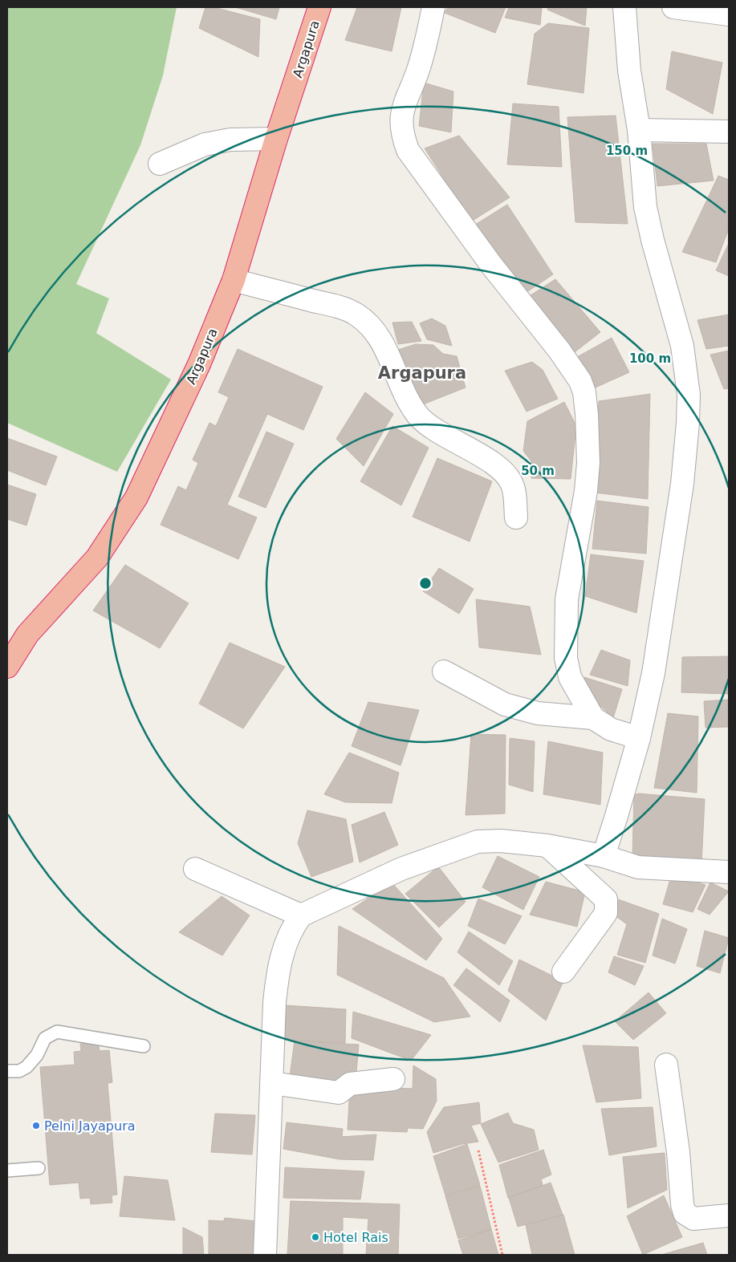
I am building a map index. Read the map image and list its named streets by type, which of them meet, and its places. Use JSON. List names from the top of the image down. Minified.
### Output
{"streets":{"highway":["Argapura"]},"districts":["Argapura"],"places":["Pelni Jayapura","Hotel Rais"],"rings":["150 m","100 m","50 m"]}
